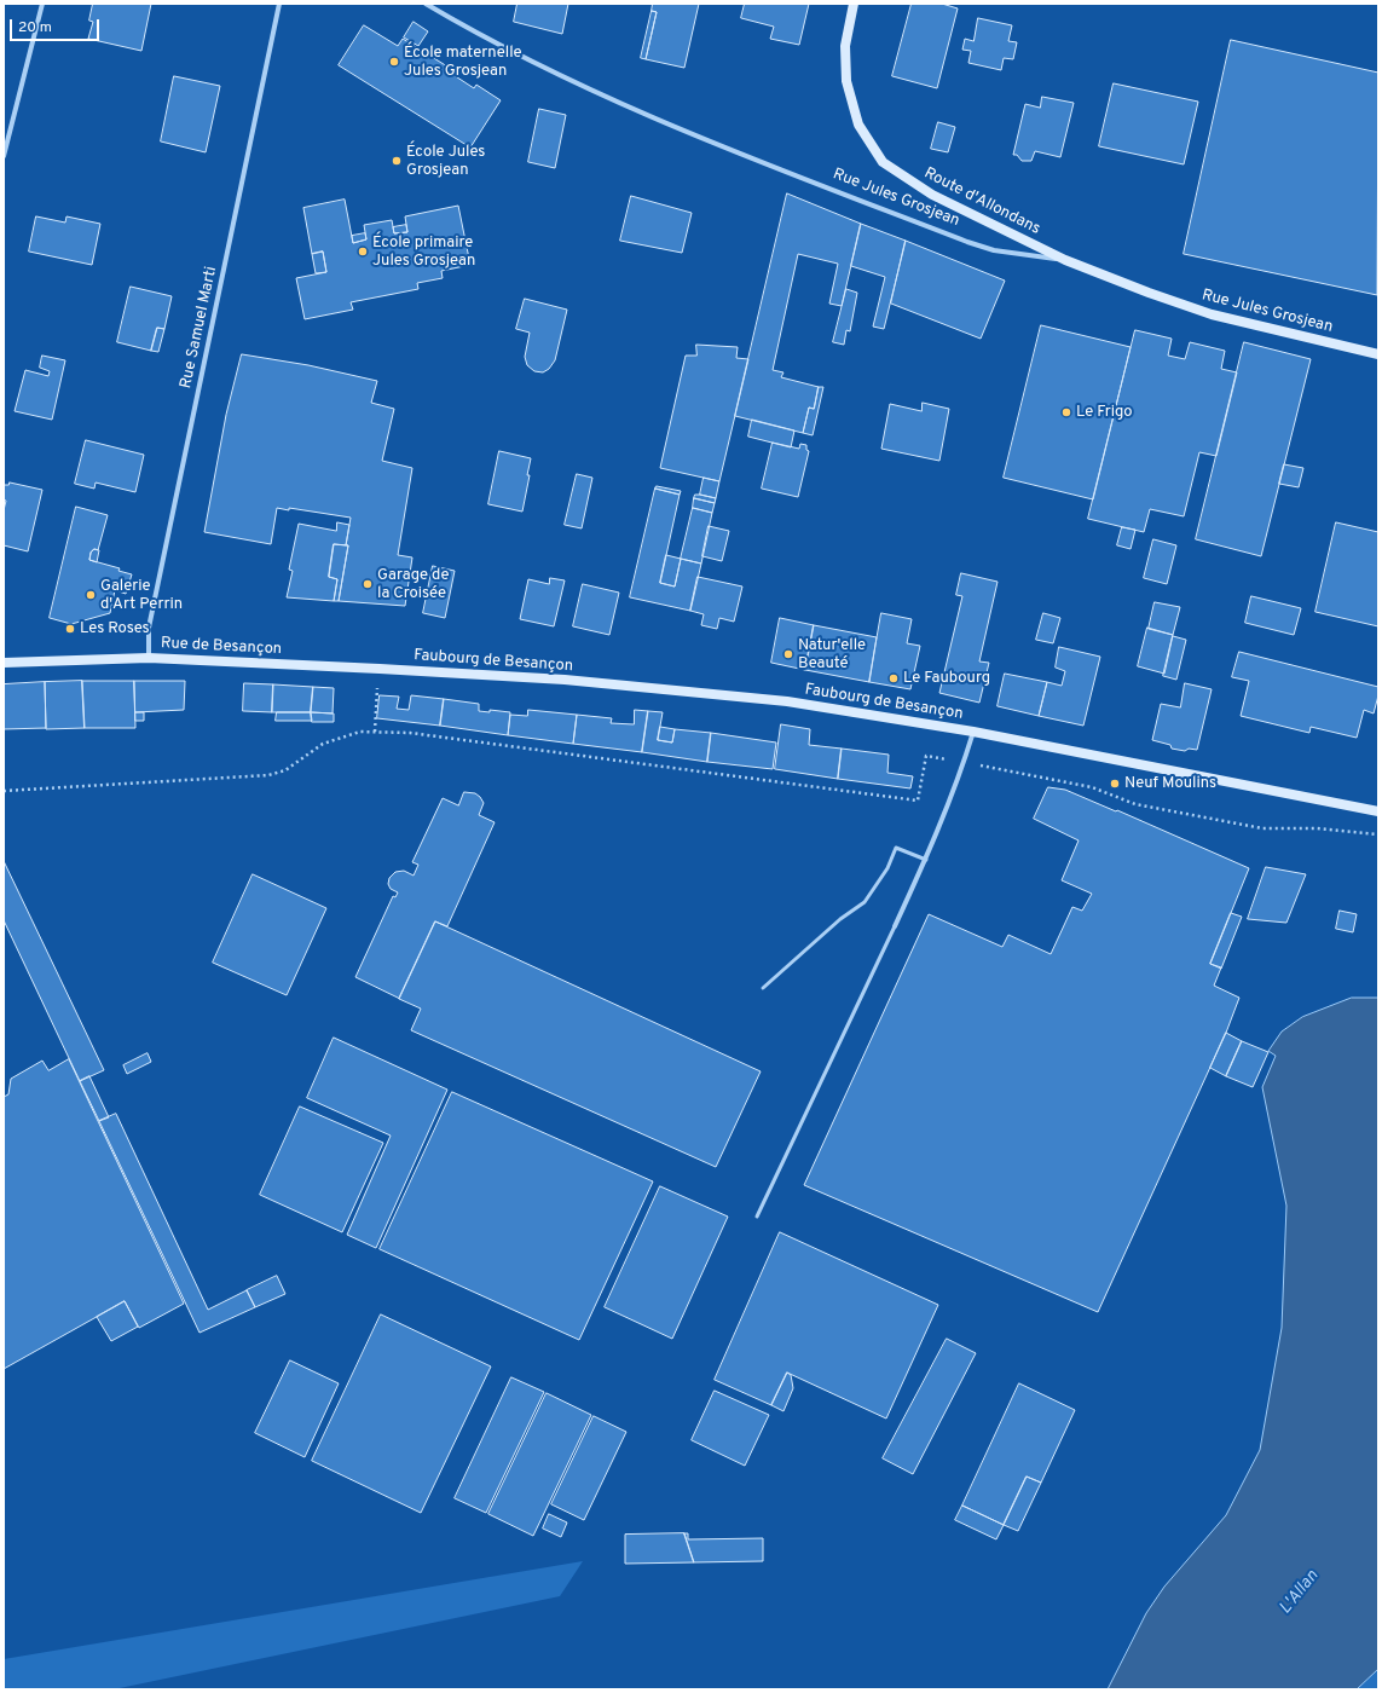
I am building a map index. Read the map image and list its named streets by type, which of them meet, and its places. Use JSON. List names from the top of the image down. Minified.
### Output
{"streets":{"main road":["Rue Jules Grosjean","Route d'Allondans","Rue de Besançon","Faubourg de Besançon"],"street":["Rue Samuel Marti"]},"crossings":[["Rue Jules Grosjean","Route d'Allondans"],["Rue Samuel Marti","Rue de Besançon"],["Rue de Besançon","Faubourg de Besançon"]],"water":["L'Allan"],"places":["École maternelle Jules Grosjean","École Jules Grosjean","École primaire Jules Grosjean","Le Frigo","Garage de la Croisée","Galerie d'Art Perrin","Les Roses","Natur'elle Beauté","Le Faubourg","Neuf Moulins"],"scale_bar":"20 m"}
